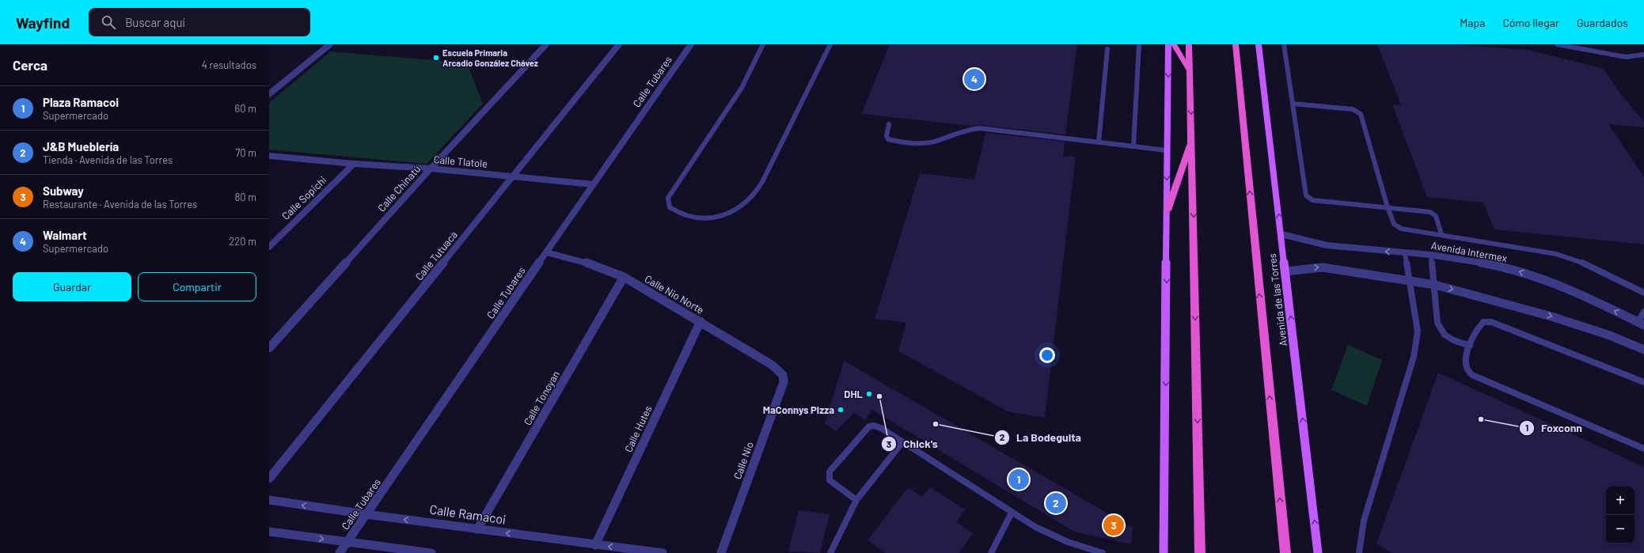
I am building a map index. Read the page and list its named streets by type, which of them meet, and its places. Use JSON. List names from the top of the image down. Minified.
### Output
{"streets":{"highway":["Avenida de las Torres"],"street":["Calle Tubares","Calle Tlatole","Calle Chinatú","Calle Sopichi","Avenida Intermex","Calle Tutuaca","Calle Nio Norte","Calle Tonoyan","Calle Hutes","Calle Nio","Calle Ramacoi"]},"crossings":[["Calle Tubares","Calle Tlatole"],["Calle Tubares","Calle Nio Norte"],["Calle Tubares","Calle Ramacoi"],["Calle Tlatole","Calle Chinatú"],["Calle Tlatole","Calle Sopichi"],["Calle Tlatole","Calle Tutuaca"],["Avenida Intermex","Avenida de las Torres"],["Calle Nio Norte","Calle Tonoyan"],["Calle Nio Norte","Calle Hutes"],["Calle Nio Norte","Calle Nio"],["Calle Tonoyan","Calle Ramacoi"],["Calle Hutes","Calle Ramacoi"]],"places":["Escuela Primaria Arcadio González Chávez","DHL","Chick's","MaConnys Pizza","Foxconn","La Bodeguita"],"page":{"header":"Wayfind","search":"Buscar aquí","nav":["Mapa","Cómo llegar","Guardados"],"heading":["Cerca","4 resultados"],"pins":["4","1","2","3"],"list":[{"mark":"1","name":"Plaza Ramacoi","note":"Supermercado","value":"60 m"},{"mark":"2","name":"J&B Mueblería","note":"Tienda · Avenida de las Torres","value":"70 m"},{"mark":"3","name":"Subway","note":"Restaurante · Avenida de las Torres","value":"80 m"},{"mark":"4","name":"Walmart","note":"Supermercado","value":"220 m"}],"buttons":["Guardar","Compartir"],"map_buttons":["+","−"]}}
